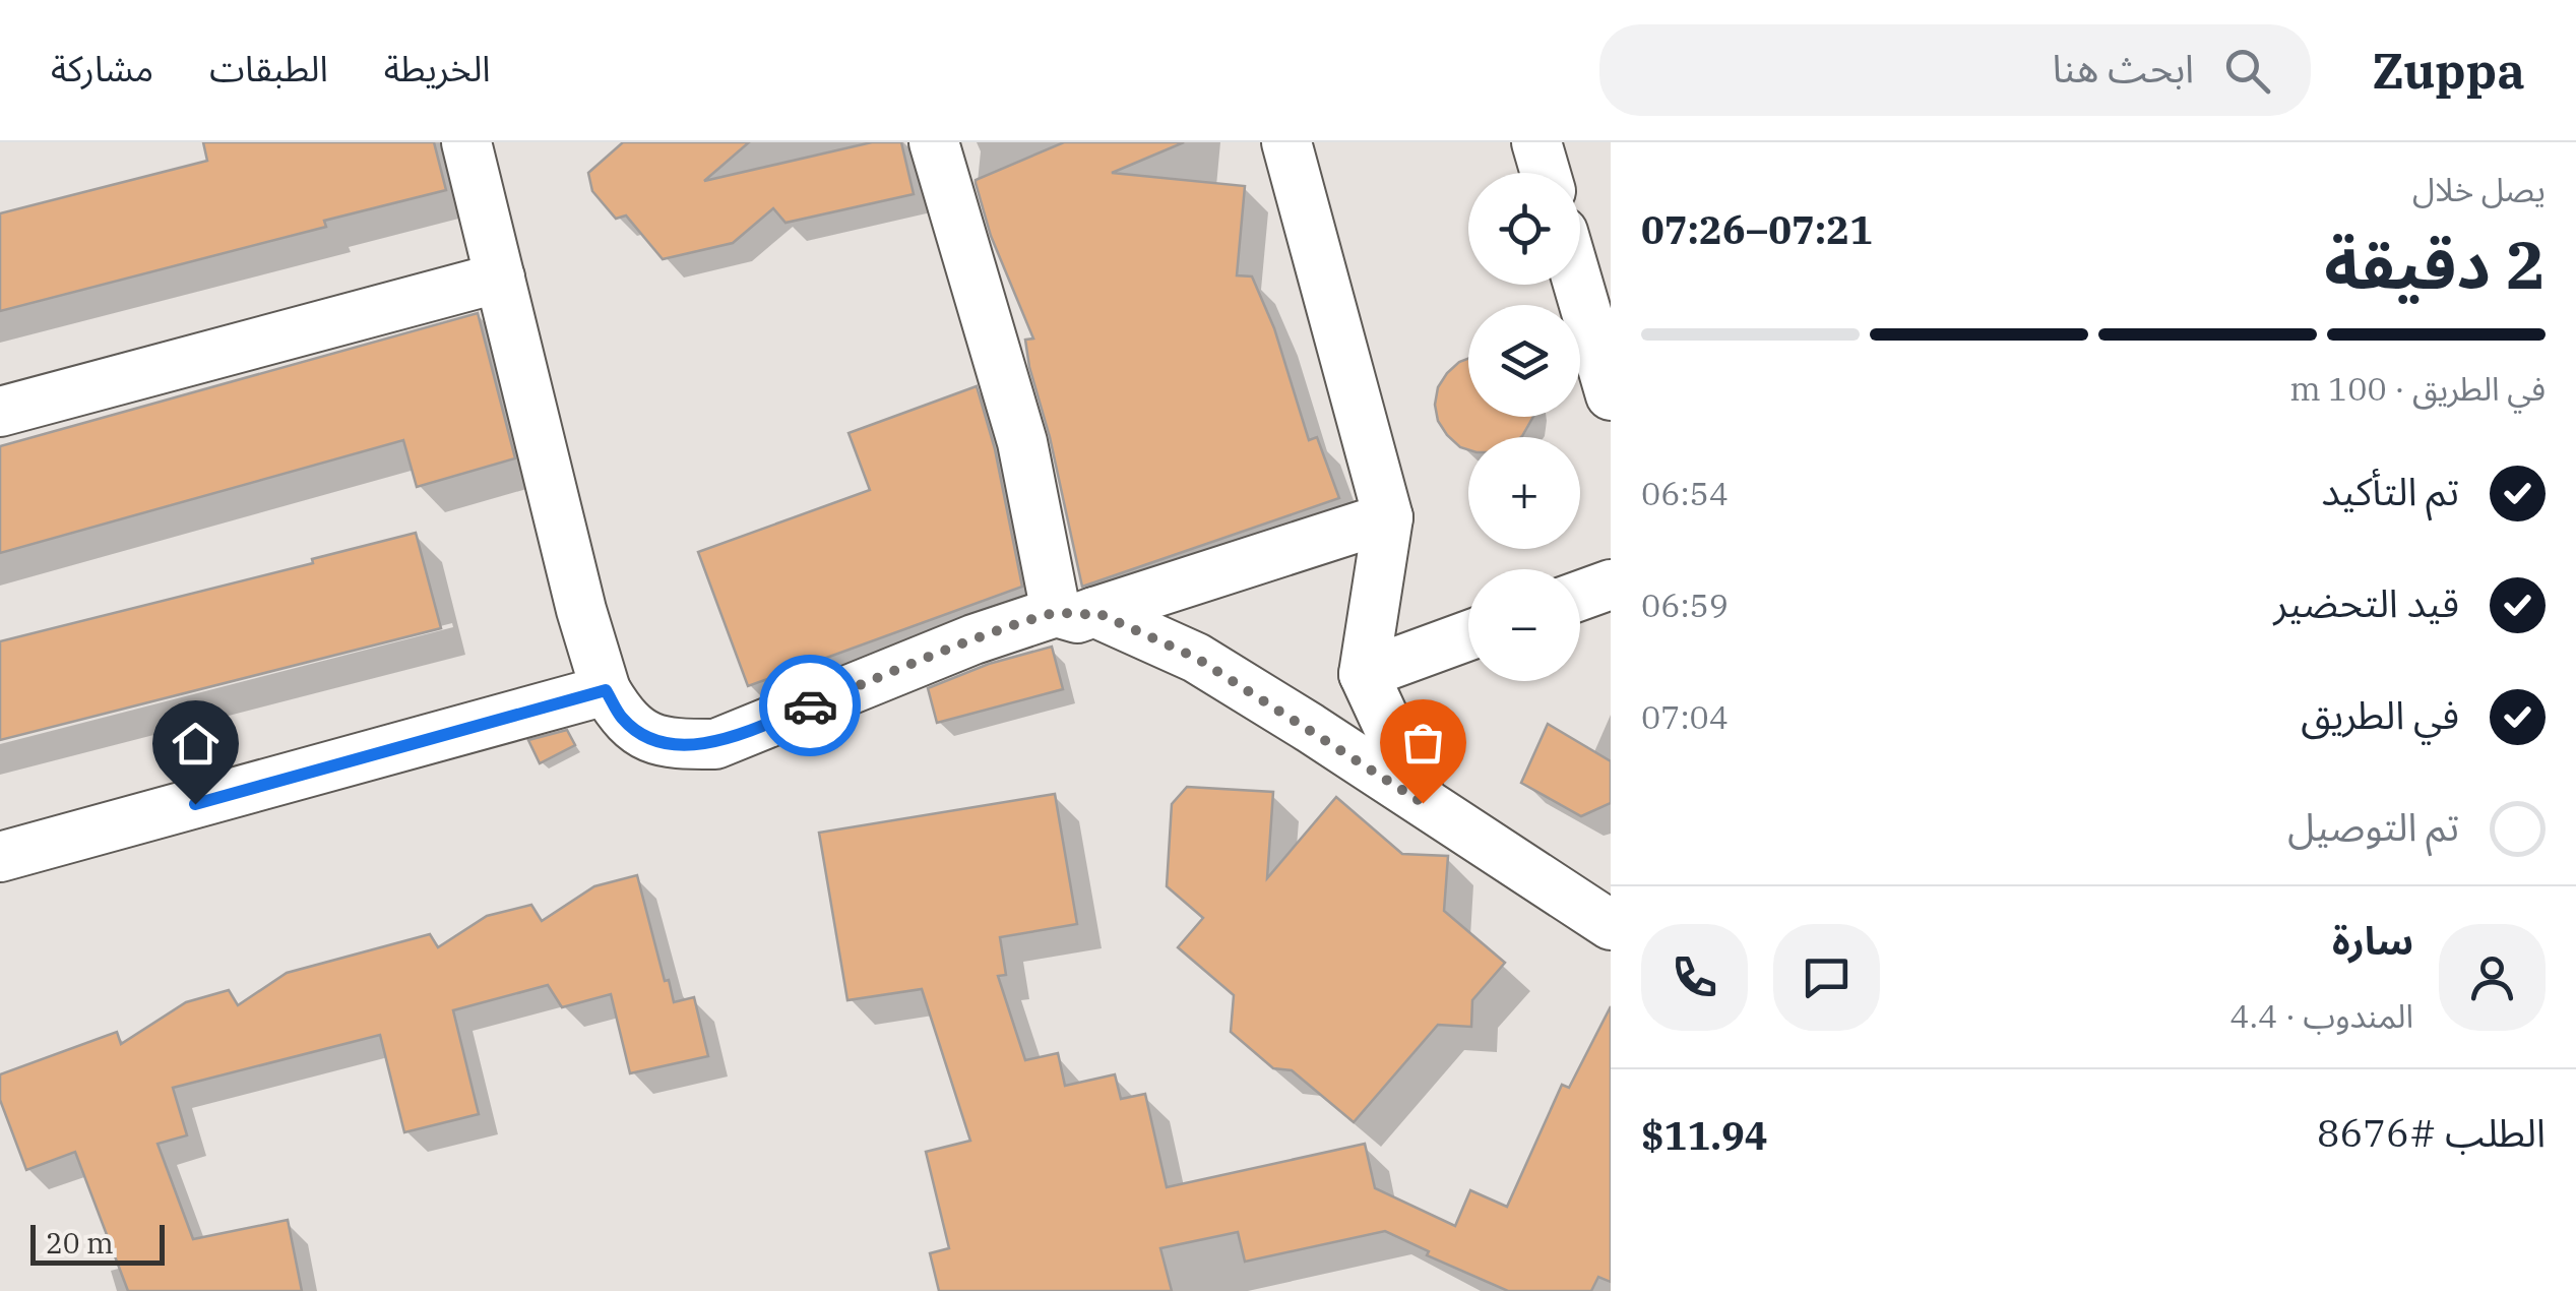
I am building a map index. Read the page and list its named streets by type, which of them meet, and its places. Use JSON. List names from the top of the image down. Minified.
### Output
{"scale_bar":"20 m","page":{"header":"Zuppa","search":"ابحث هنا","nav":["الخريطة","الطبقات","مشاركة"],"heading":["2 دقيقة","يصل خلال","07:21–07:26"],"panel":["سارة","المندوب · 4.4","الطلب #8676","$11.94"],"map_buttons":["+","−"],"bar":"في الطريق · 100 m","list":[["تم التأكيد","06:54"],["قيد التحضير","06:59"],["في الطريق","07:04"],"تم التوصيل"],"scale":"20 m"}}
